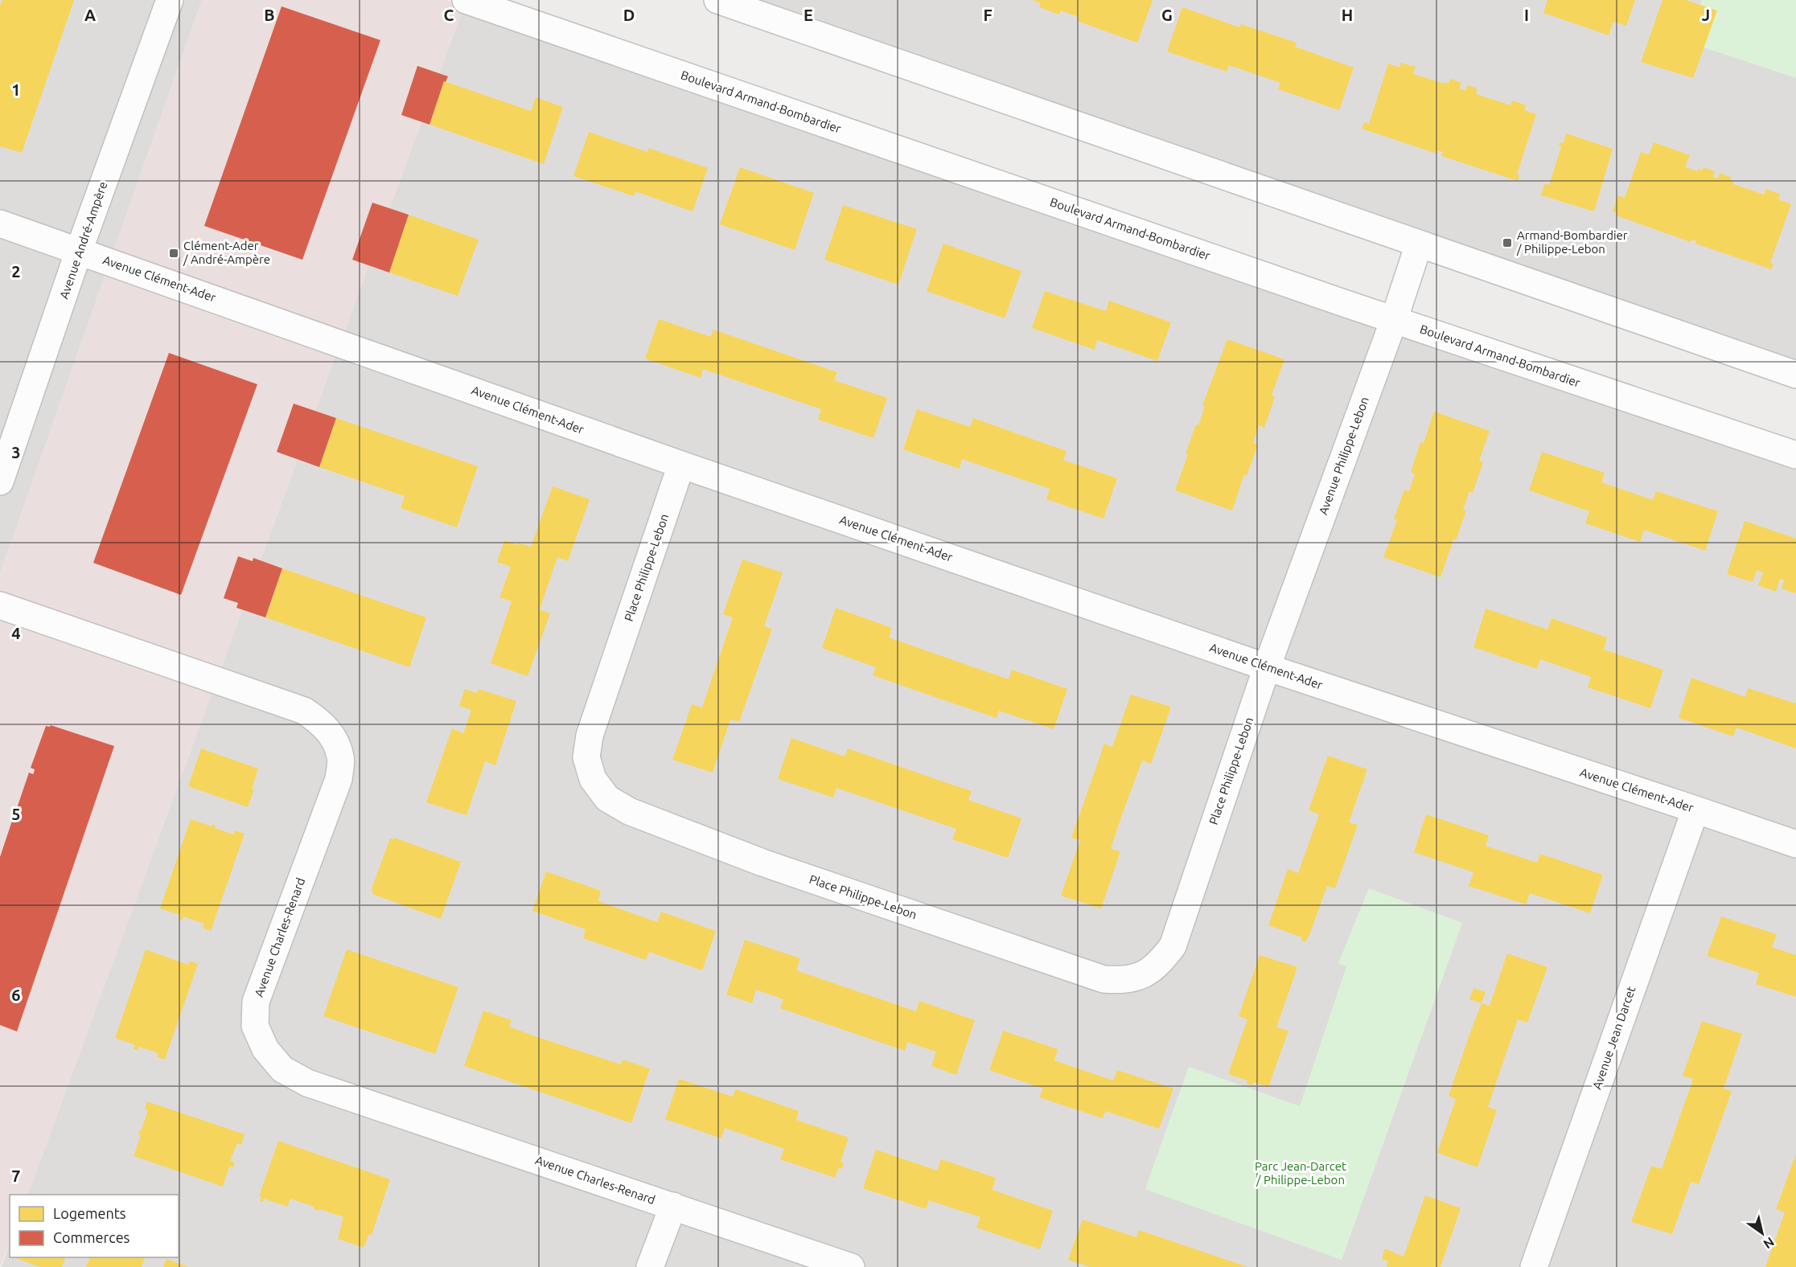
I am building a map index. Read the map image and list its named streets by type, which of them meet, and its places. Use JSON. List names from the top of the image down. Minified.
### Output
{"streets":{"street":["Boulevard Armand-Bombardier","Avenue André-Ampère","Avenue Clément-Ader","Avenue Philippe-Lebon","Place Philippe-Lebon","Avenue Charles-Renard","Avenue Jean Darcet"]},"crossings":[["Boulevard Armand-Bombardier","Avenue Philippe-Lebon"],["Avenue André-Ampère","Avenue Clément-Ader"],["Avenue Clément-Ader","Avenue Philippe-Lebon"],["Avenue Clément-Ader","Place Philippe-Lebon"],["Avenue Clément-Ader","Avenue Jean Darcet"],["Avenue Philippe-Lebon","Place Philippe-Lebon"]],"parks":["Parc Jean-Darcet / Philippe-Lebon"],"places":{"transit":["Armand-Bombardier / Philippe-Lebon","Clément-Ader / André-Ampère"]},"legend":["Logements","Commerces"],"north":"bottom right","grid":{"columns":["A","B","C","D","E","F","G","H","I","J"],"rows":["1","2","3","4","5","6","7"]}}
